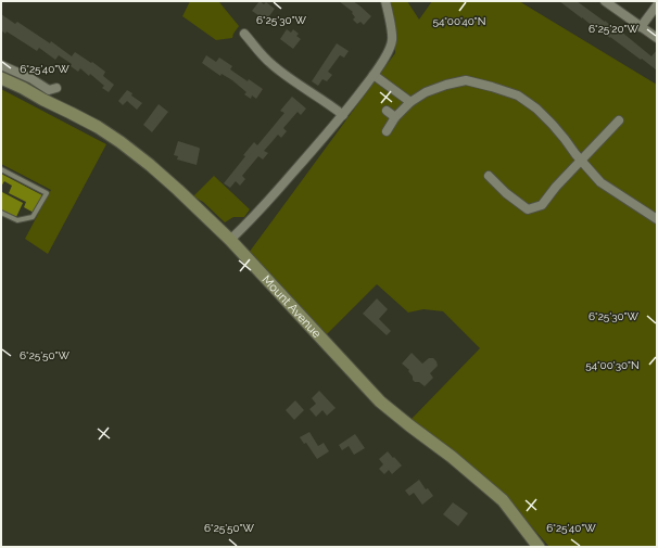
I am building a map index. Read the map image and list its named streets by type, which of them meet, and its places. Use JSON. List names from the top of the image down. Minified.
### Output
{"streets":{"street":["Mount Avenue"]},"coordinates":["6°25'30\"W","54°00'40\"N","6°25'20\"W","6°25'40\"W","6°25'50\"W","54°00'30\"N"]}
